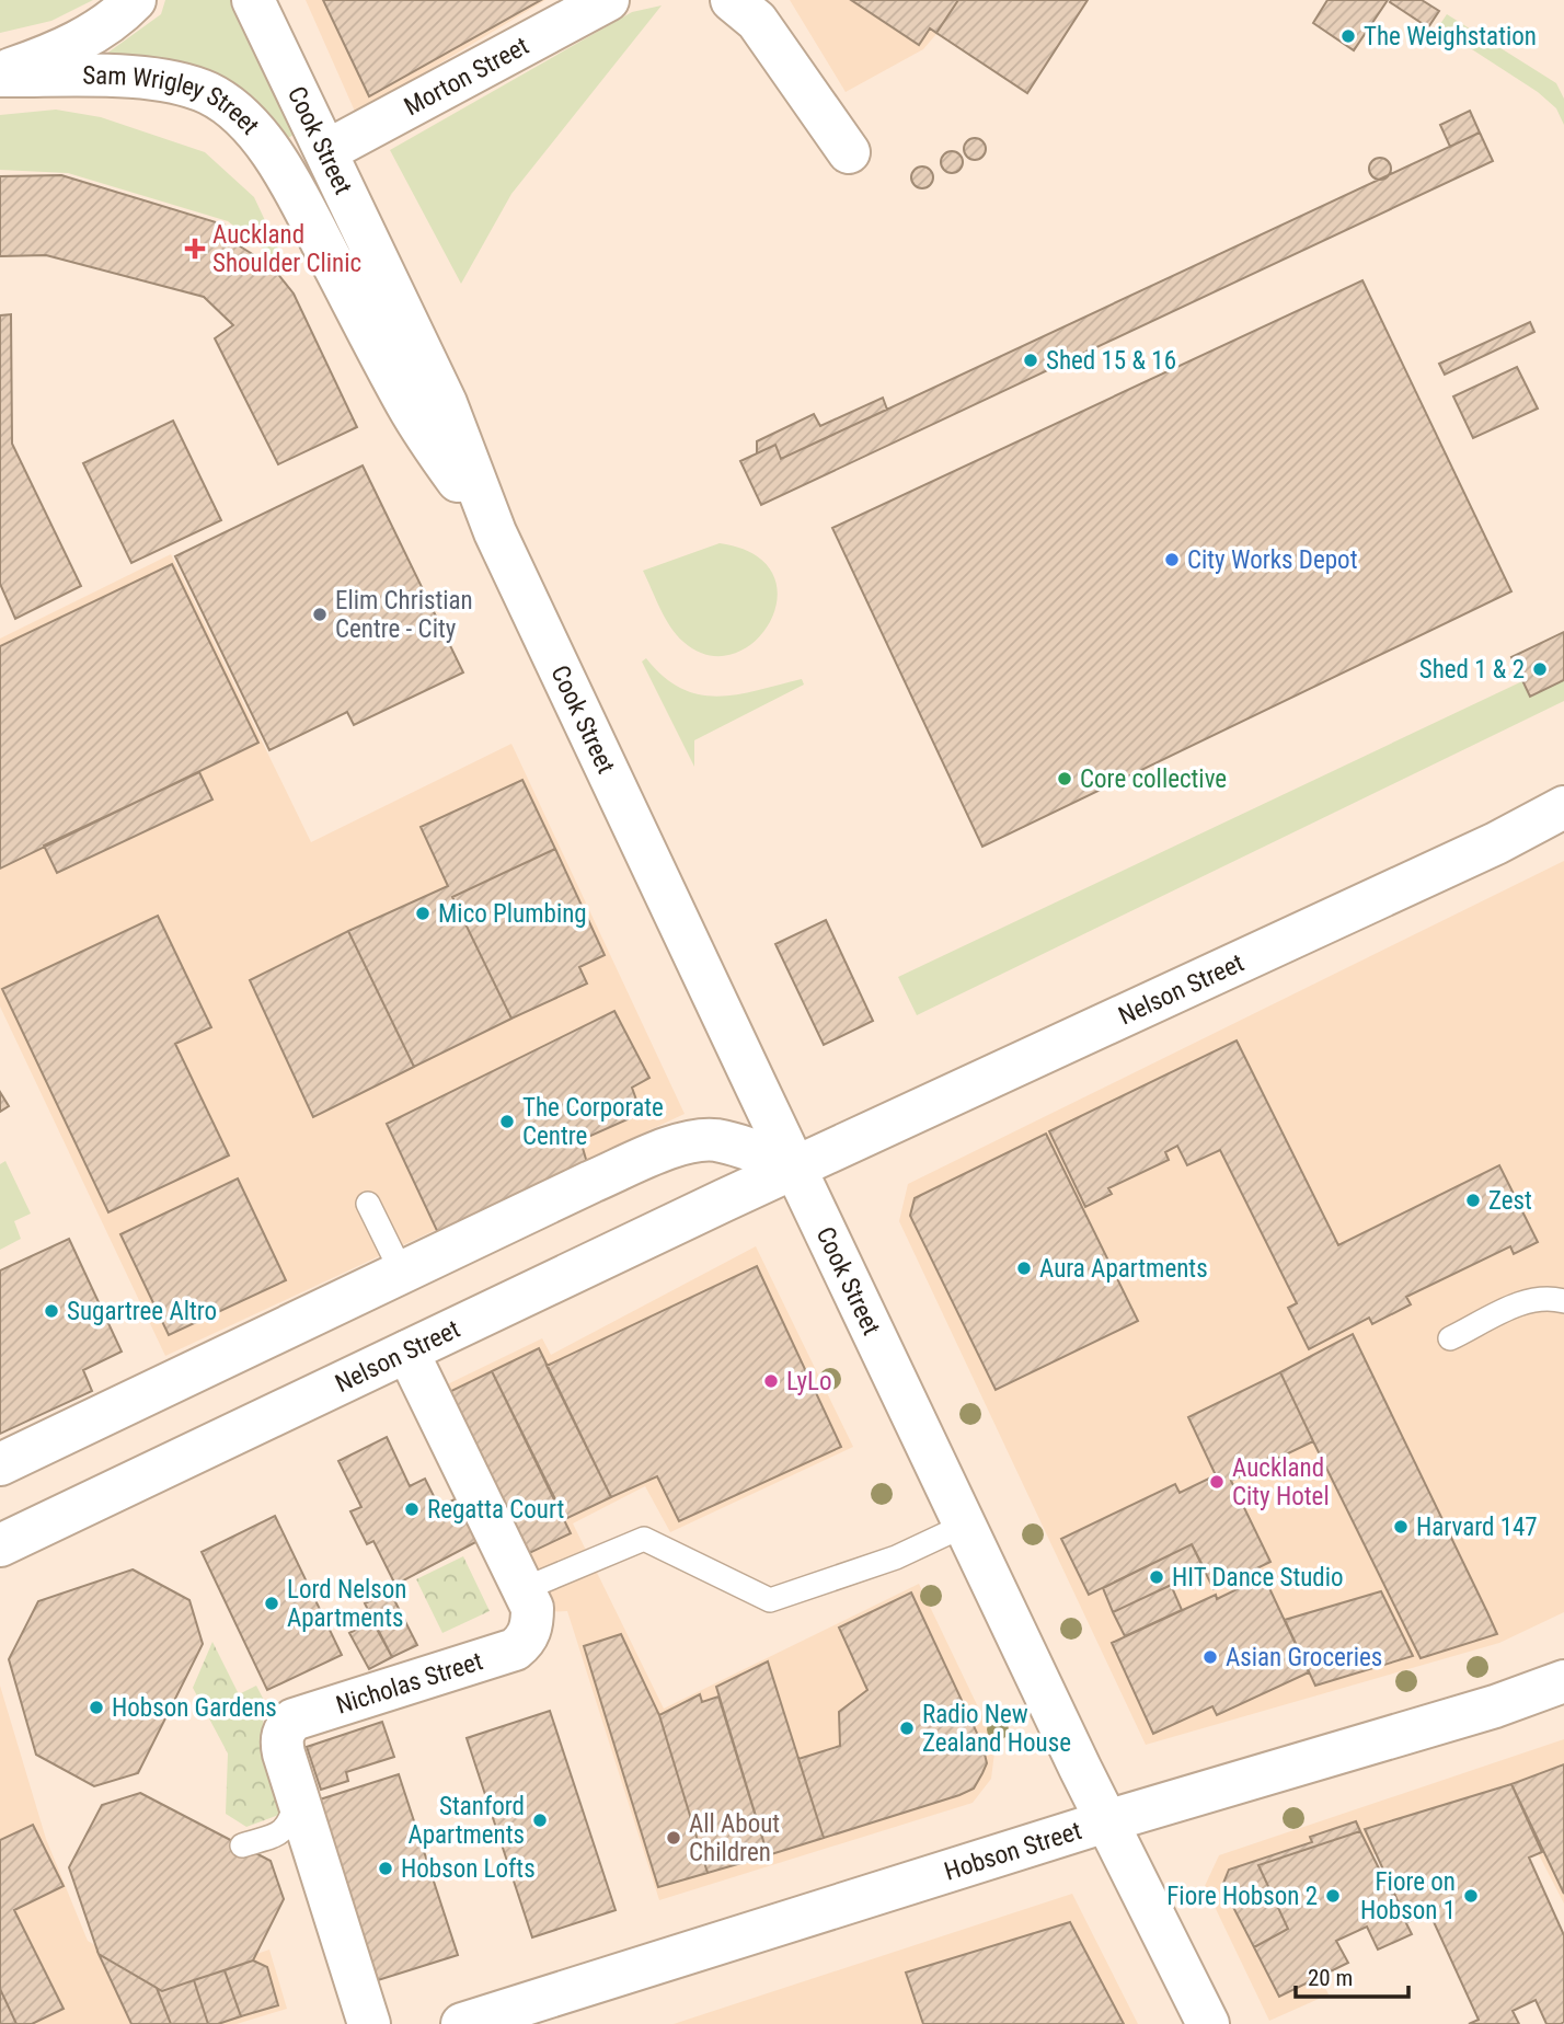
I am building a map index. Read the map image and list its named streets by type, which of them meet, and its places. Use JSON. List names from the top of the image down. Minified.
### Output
{"streets":{"main road":["Morton Street","Sam Wrigley Street","Cook Street","Nelson Street","Nicholas Street","Hobson Street"]},"crossings":[["Morton Street","Cook Street"],["Sam Wrigley Street","Cook Street"],["Cook Street","Nelson Street"],["Cook Street","Hobson Street"],["Nelson Street","Nicholas Street"]],"places":{"other":["The Weighstation","Shed 15 & 16","City Works Depot","Elim Christian Centre - City","Shed 1 & 2","Core collective","Mico Plumbing","The Corporate Centre","Zest","Aura Apartments","Sugartree Altro","LyLo","Auckland City Hotel","Regatta Court","Harvard 147","HIT Dance Studio","Lord Nelson Apartments","Asian Groceries","Hobson Gardens","Radio New Zealand House","Stanford Apartments","All About Children","Hobson Lofts","Fiore Hobson 2","Fiore on Hobson 1"],"health":["Auckland Shoulder Clinic"]},"scale_bar":"20 m"}
